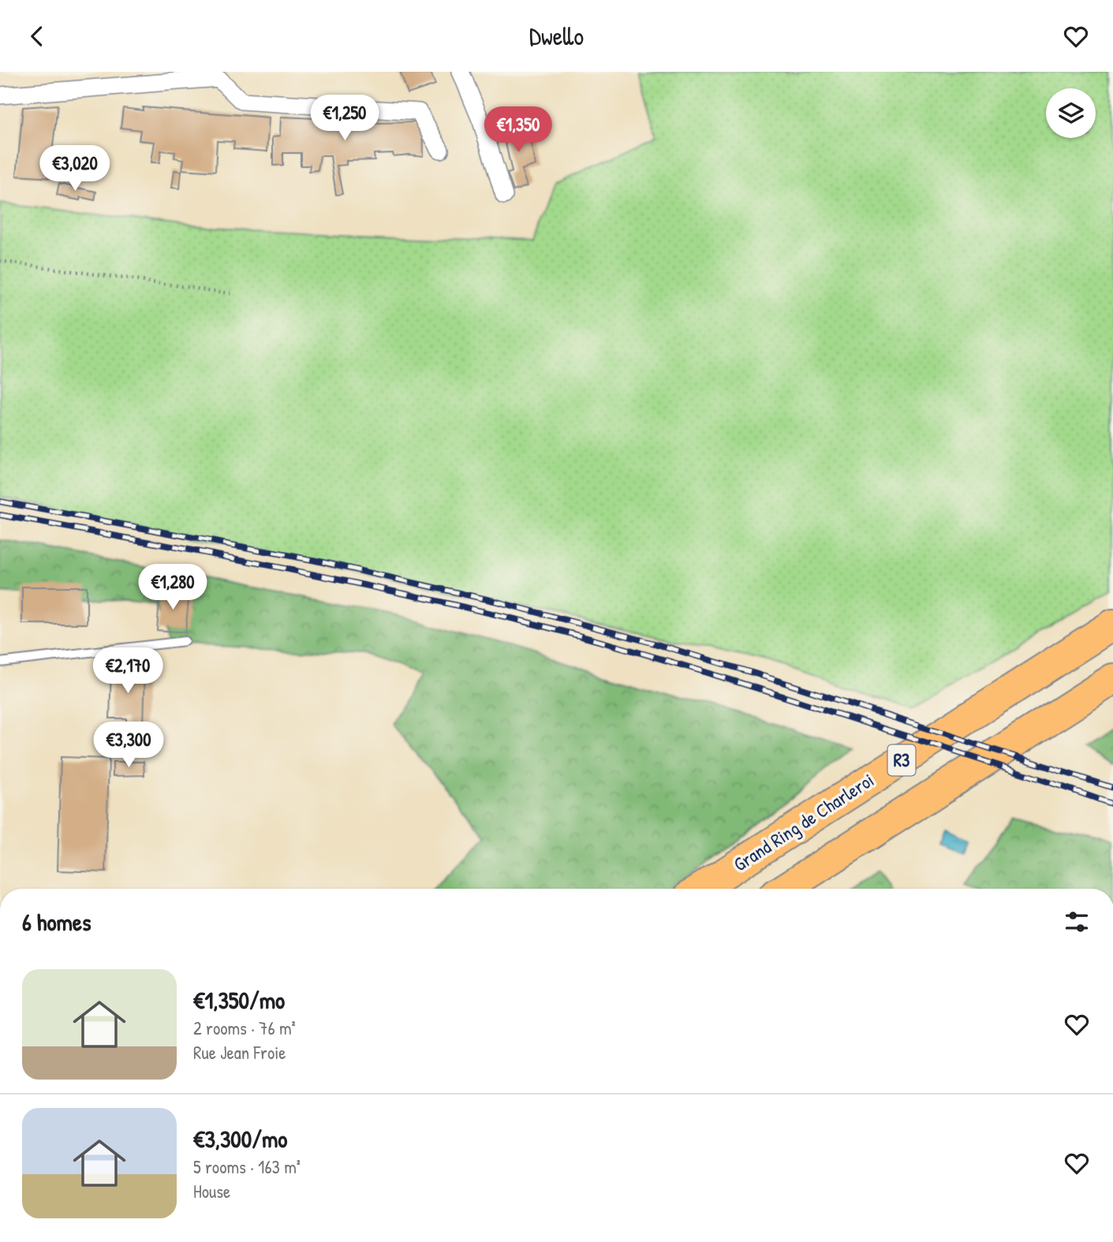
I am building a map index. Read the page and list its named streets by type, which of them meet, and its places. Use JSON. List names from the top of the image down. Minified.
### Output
{"streets":{"highway":["R3","Grand Ring de Charleroi"]},"page":{"header":"Dwello","price":["€1,250","€1,350","€3,020","€1,280","€2,170","€3,300"],"heading":"6 homes","list":[{"name":"€1,350/mo","note":"2 rooms · 76 m² · Rue Jean Froie"},{"name":"€3,300/mo","note":"5 rooms · 163 m² · House"}]}}
